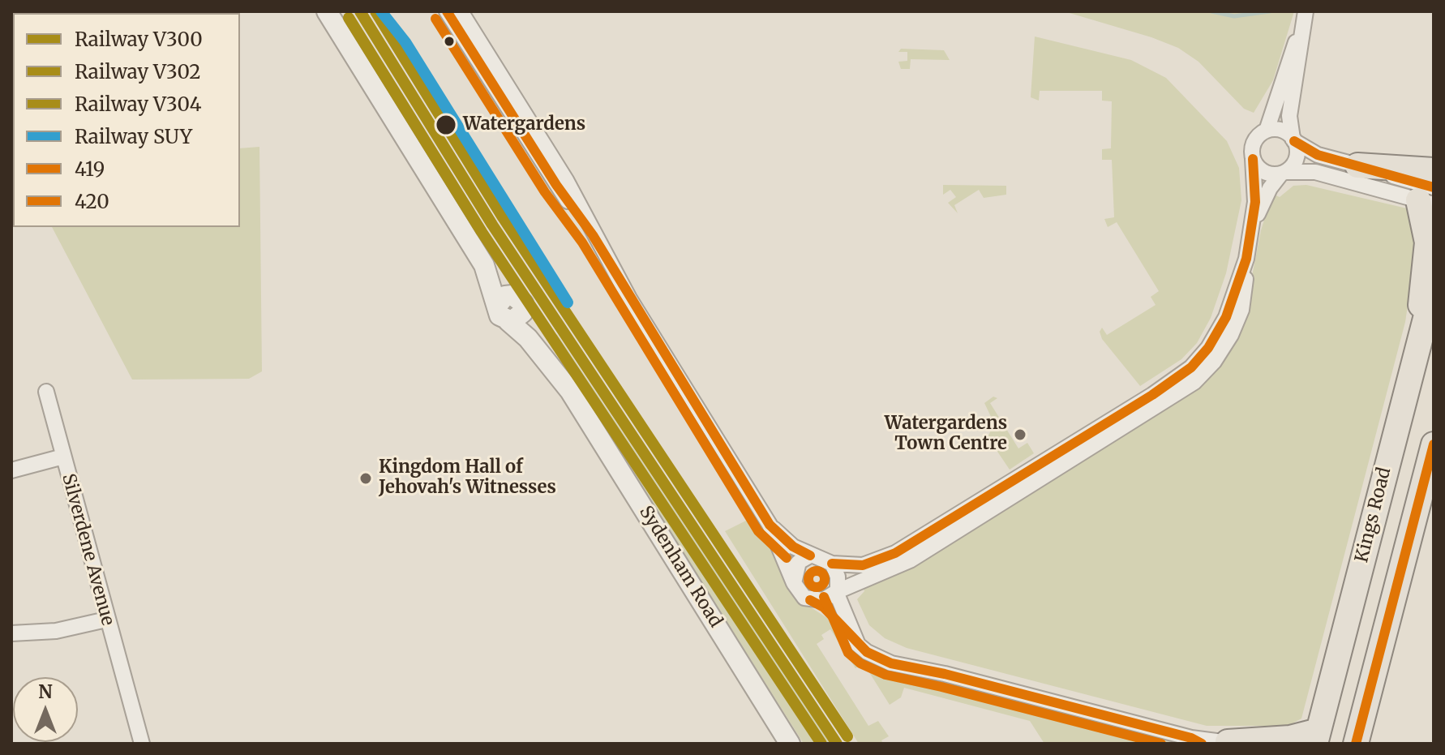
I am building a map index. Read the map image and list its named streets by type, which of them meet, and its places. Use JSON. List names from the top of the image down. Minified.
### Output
{"streets":{"main road":["Kings Road"],"street":["Silverdene Avenue","Sydenham Road"]},"places":["Watergardens","Watergardens Town Centre","Kingdom Hall of Jehovah's Witnesses"],"lines":["rail line V300","rail line V304","rail line SUY","transit line 419","rail line V302","transit line 420"],"legend":["Railway V300","Railway V302","Railway V304","Railway SUY","419","420"],"north":"top"}
